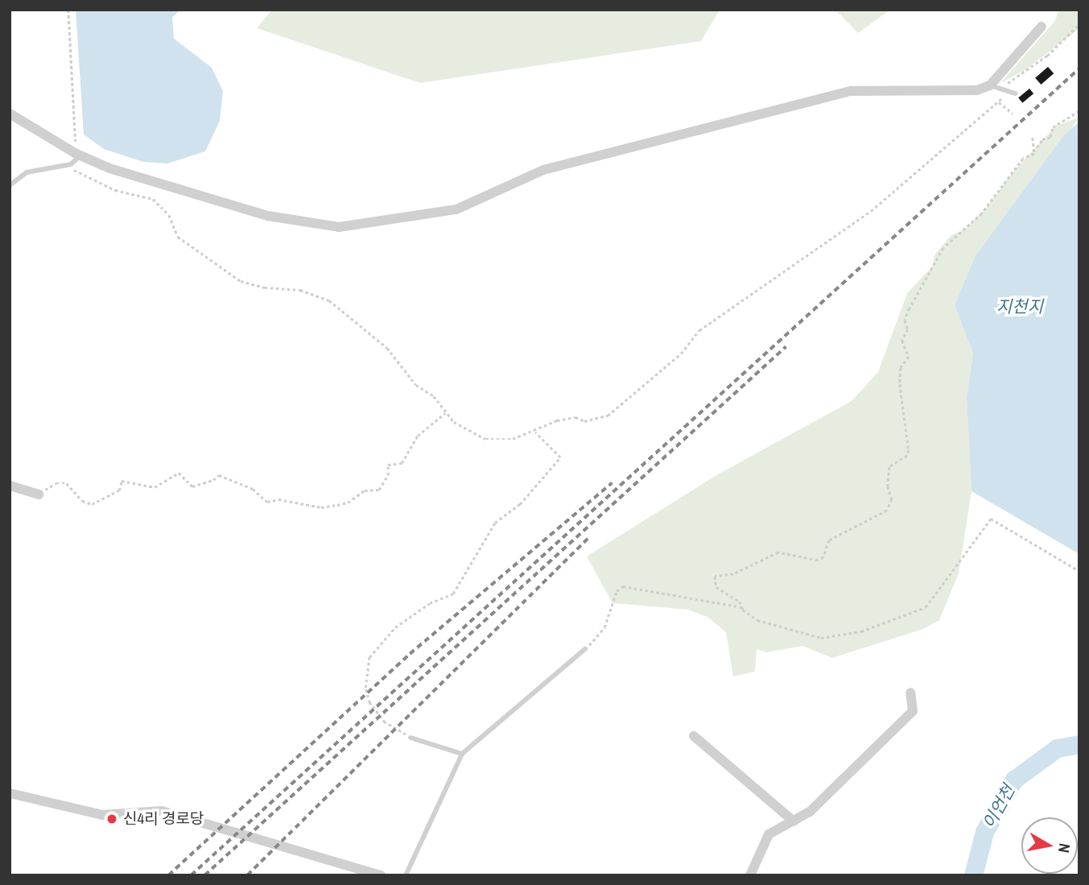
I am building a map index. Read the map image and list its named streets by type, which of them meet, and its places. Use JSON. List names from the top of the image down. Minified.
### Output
{"water":["지천지","이언천"],"places":["신4리 경로당"],"north":"right"}
